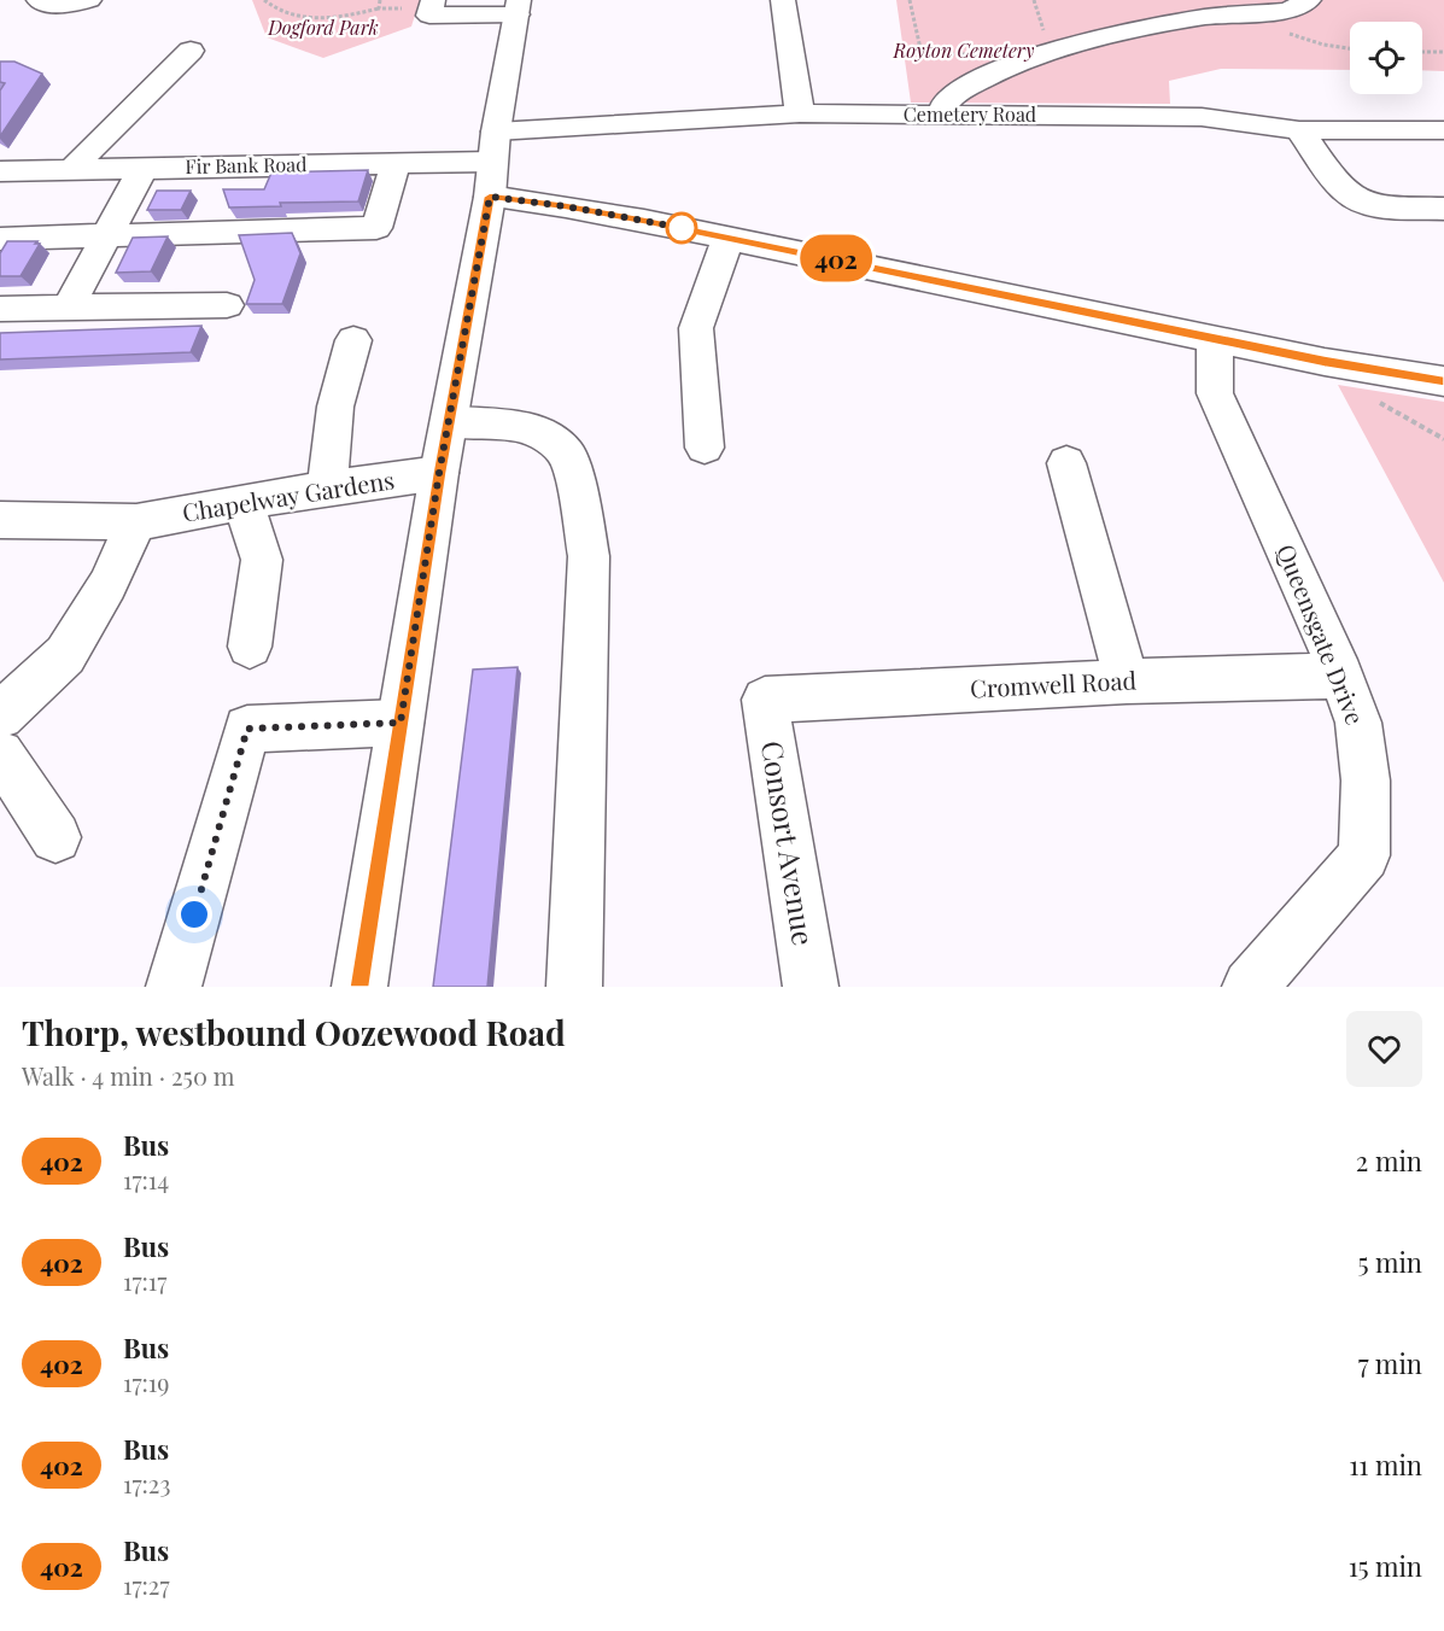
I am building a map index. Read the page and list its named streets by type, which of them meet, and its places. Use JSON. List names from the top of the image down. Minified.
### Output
{"streets":{"street":["Cemetery Road","Fir Bank Road","Chapelway Gardens","Queensgate Drive","Cromwell Road","Consort Avenue"]},"crossings":[["Cemetery Road","Fir Bank Road"],["Queensgate Drive","Cromwell Road"],["Cromwell Road","Consort Avenue"]],"parks":["Dogford Park","Royton Cemetery"],"lines":["bus line 402"],"page":{"on_map":"402","heading":["Thorp, westbound Oozewood Road","Walk · 4 min · 250 m"],"list":[{"mark":"402","name":"Bus","note":"17:14","value":"2 min"},{"mark":"402","name":"Bus","note":"17:17","value":"5 min"},{"mark":"402","name":"Bus","note":"17:19","value":"7 min"},{"mark":"402","name":"Bus","note":"17:23","value":"11 min"},{"mark":"402","name":"Bus","note":"17:27","value":"15 min"}]}}
